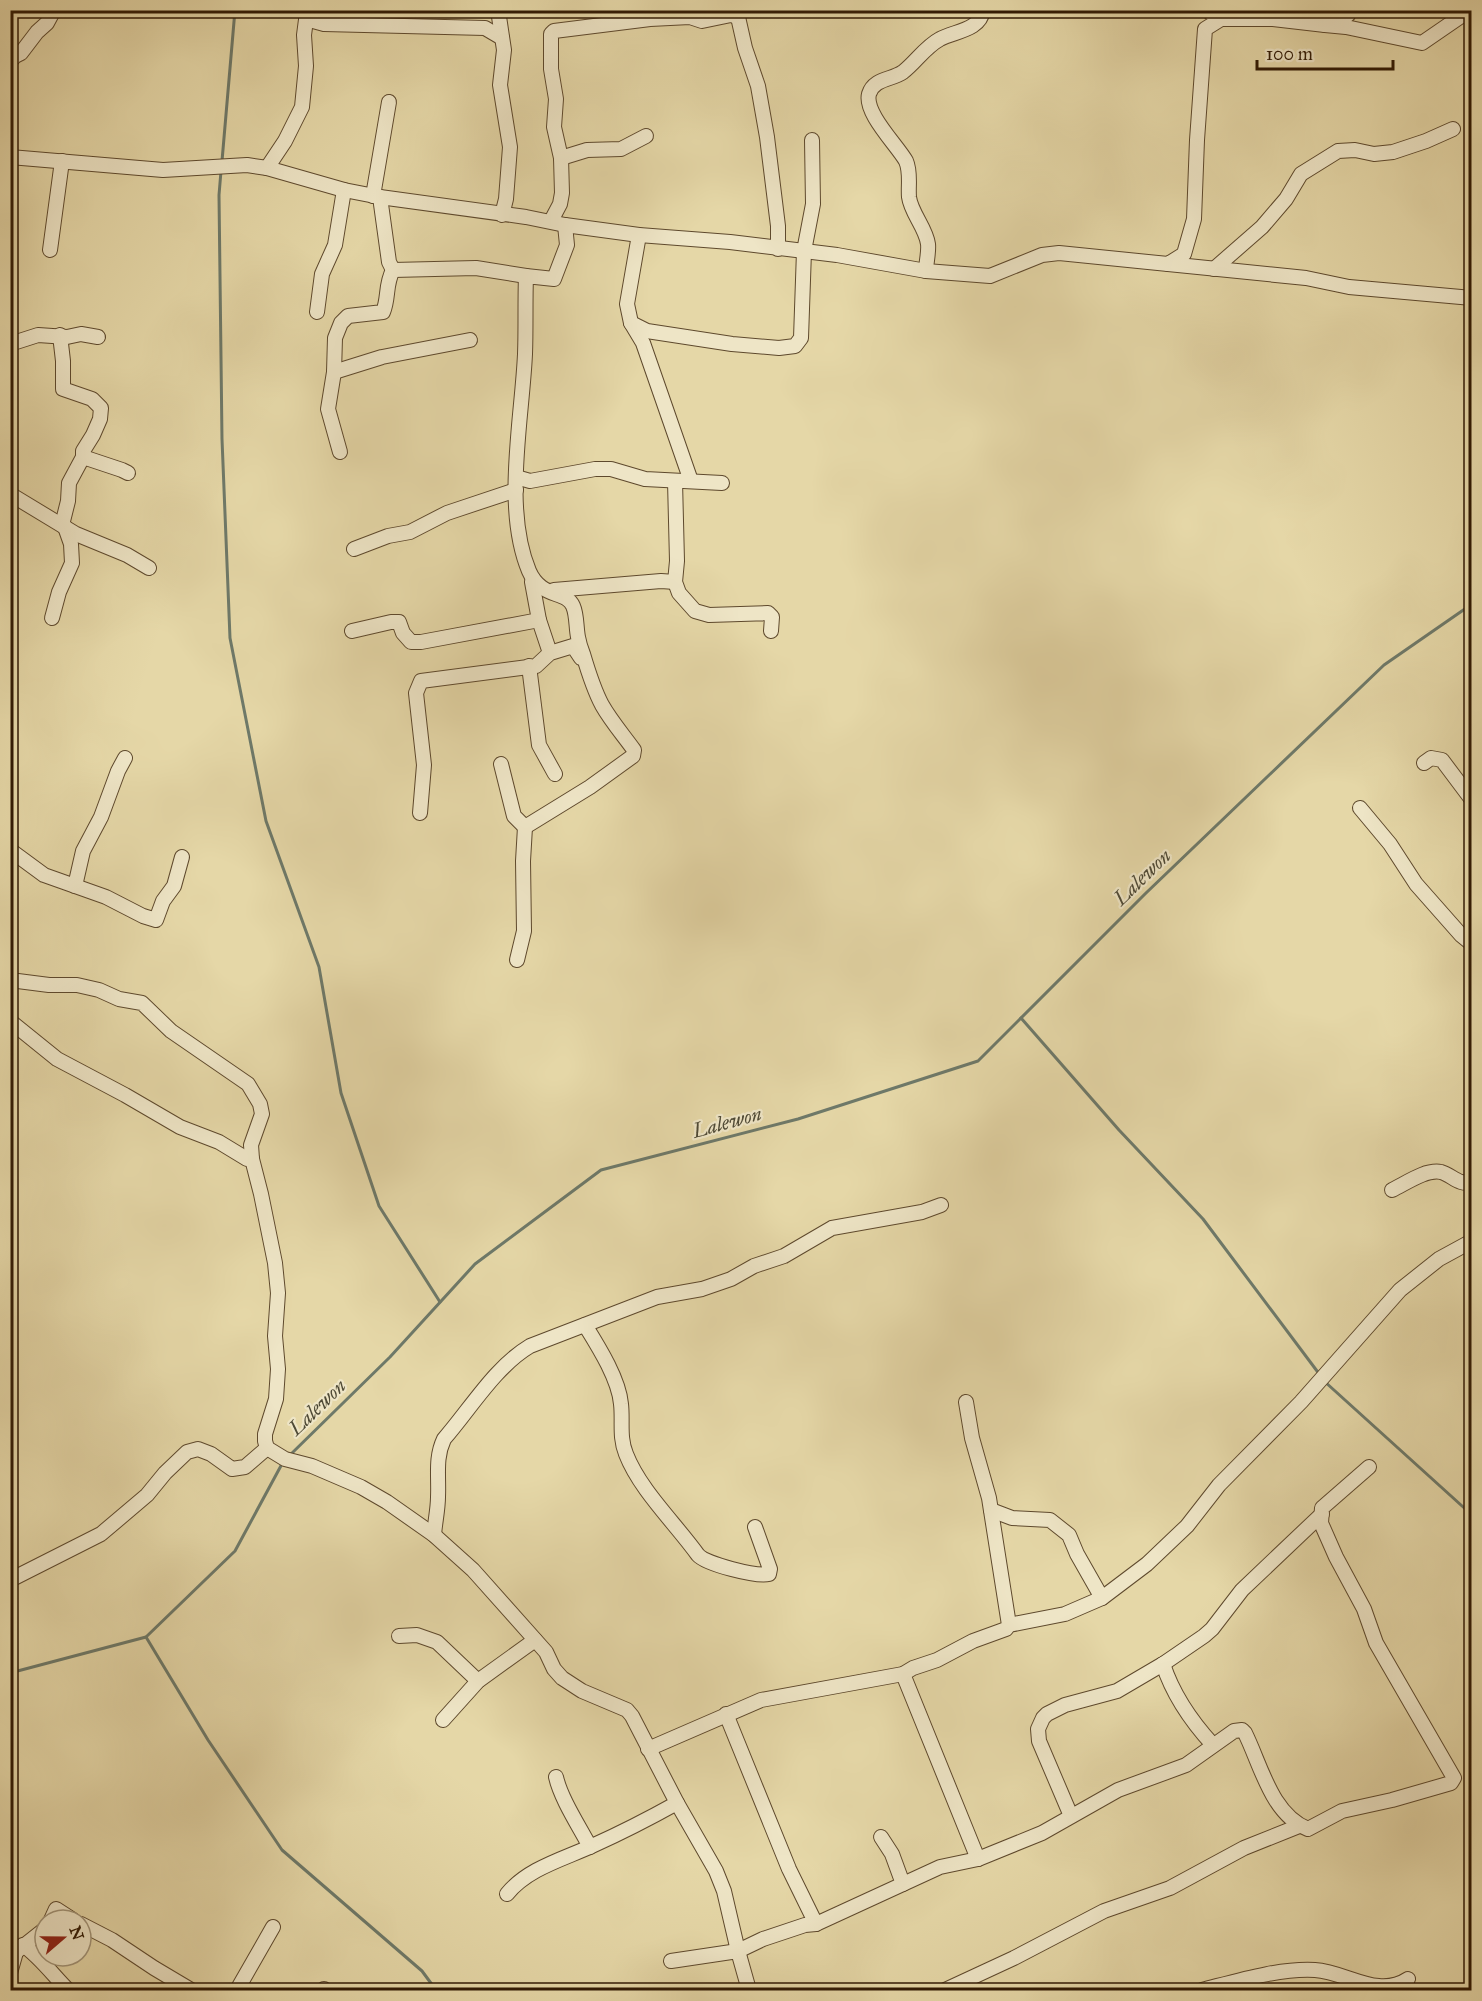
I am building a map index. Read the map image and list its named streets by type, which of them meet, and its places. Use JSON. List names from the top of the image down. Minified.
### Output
{"water":["Lalewon"],"scale_bar":"100 m","north":"right"}
